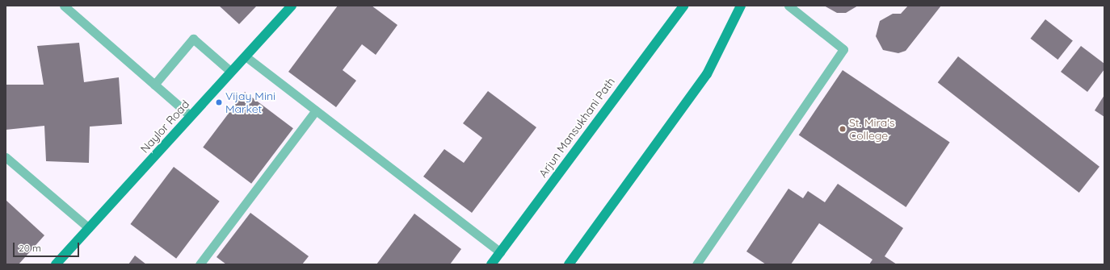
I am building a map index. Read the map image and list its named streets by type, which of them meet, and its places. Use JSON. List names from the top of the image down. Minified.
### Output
{"streets":{"main road":["Naylor Road","Arjun Mansukhani Path"]},"places":["Vijay Mini Market","St. Mira's College"],"scale_bar":"20 m"}
